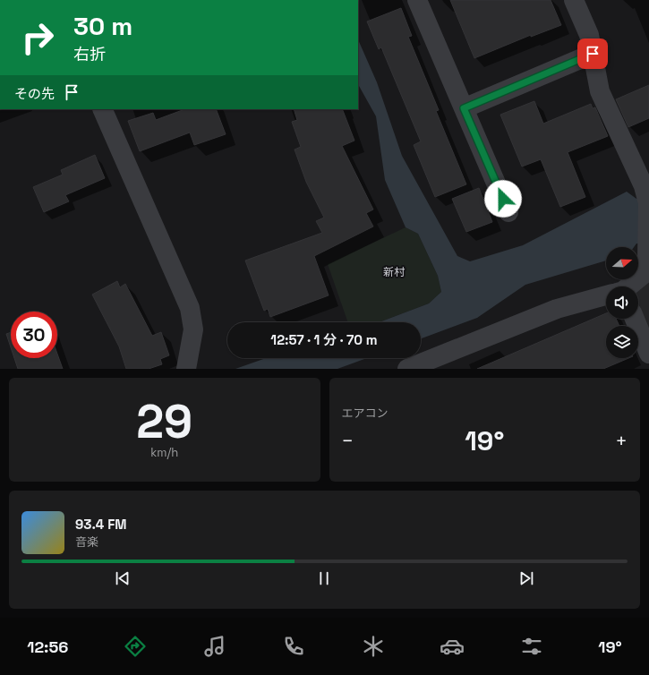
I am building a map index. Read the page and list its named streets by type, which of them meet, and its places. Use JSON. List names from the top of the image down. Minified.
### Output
{"districts":["新村"],"north":"right","page":{"turn":["30 m","右折"],"then":"その先","limit":"30","trip":"12:57 · 1 分 · 70 m","tile":[["29","km/h"],"エアコン"],"heat":["−","19°","+"],"song":["93.4 FM","音楽"],"tabs":["12:56","19°"]}}
